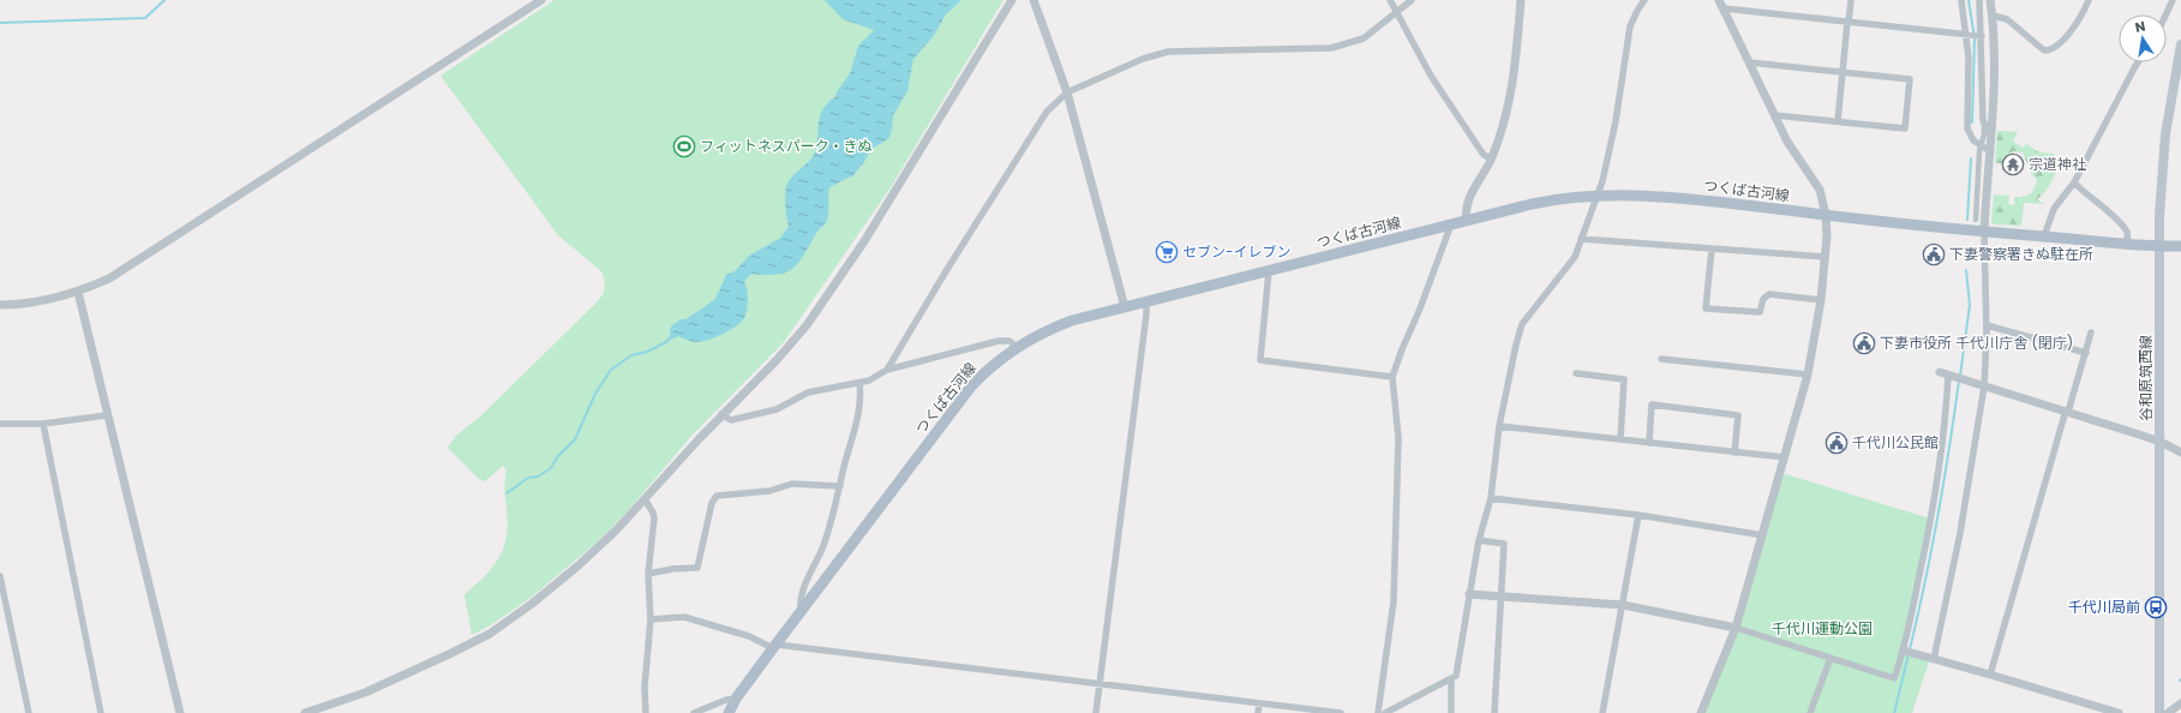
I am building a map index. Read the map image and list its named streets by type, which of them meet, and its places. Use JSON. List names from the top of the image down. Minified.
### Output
{"streets":{"main road":["つくば古河線","谷和原筑西線"]},"crossings":[["つくば古河線","谷和原筑西線"]],"parks":["千代川運動公園"],"places":{"sports":["フィットネスパーク・きぬ"],"temple":["宗道神社"],"supermarket":["セブン-イレブン"],"public building":["下妻警察署きぬ駐在所","下妻市役所 千代川庁舎 (閉庁)","千代川公民館"],"bus stop":["千代川局前"]},"north":"top"}
